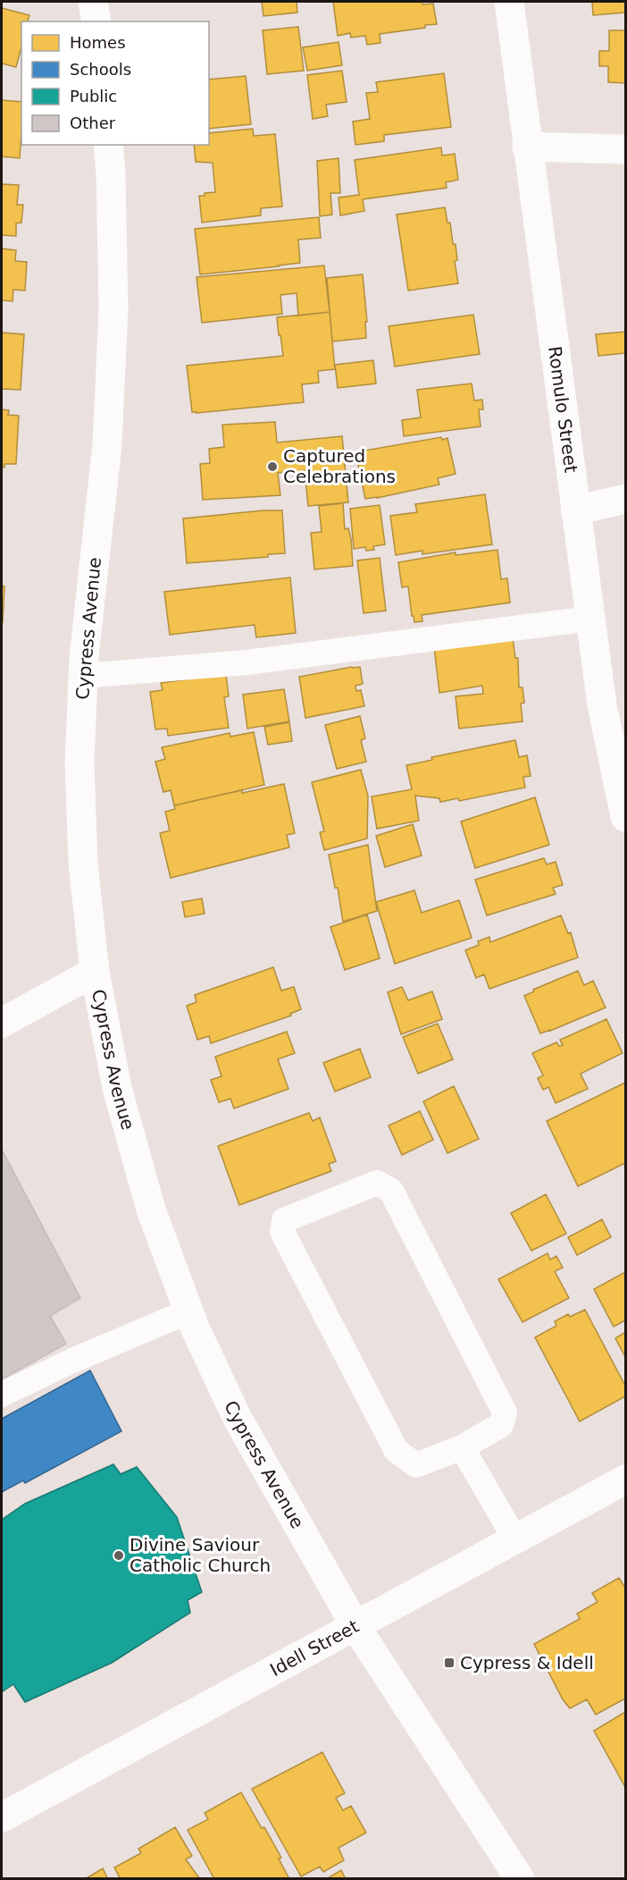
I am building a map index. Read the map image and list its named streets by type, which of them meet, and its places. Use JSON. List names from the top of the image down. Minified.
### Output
{"streets":{"street":["Romulo Street","Cypress Avenue","Idell Street"]},"crossings":[["Cypress Avenue","Idell Street"]],"places":{"other":["Captured Celebrations","Divine Saviour Catholic Church"],"transit":["Cypress & Idell"]},"legend":["Homes","Schools","Public","Other"]}
